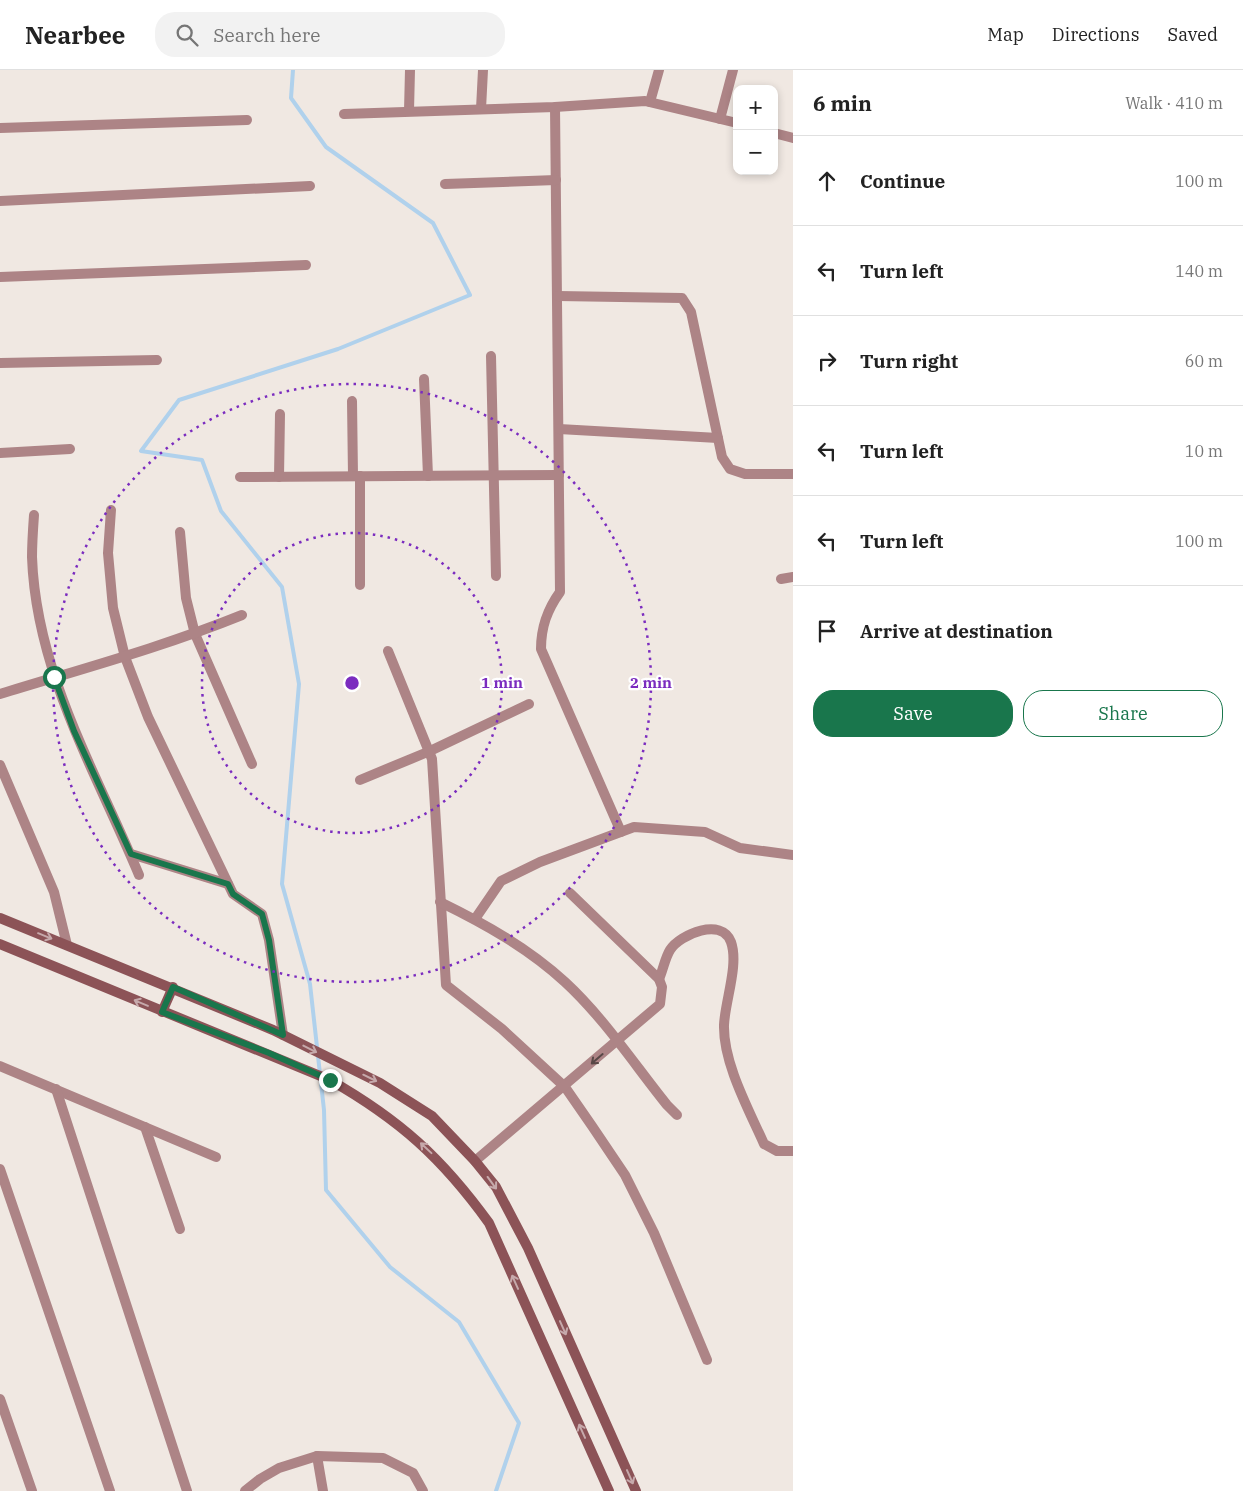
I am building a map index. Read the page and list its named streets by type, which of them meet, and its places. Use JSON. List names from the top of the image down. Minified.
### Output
{"page":{"header":"Nearbee","search":"Search here","nav":["Map","Directions","Saved"],"heading":["6 min","Walk · 410 m"],"map_buttons":["+","−"],"list":[["Continue","100 m"],["Turn left","140 m"],["Turn right","60 m"],["Turn left","10 m"],["Turn left","100 m"],"Arrive at destination"],"buttons":["Save","Share"]},"rings":["1 min","2 min"]}
